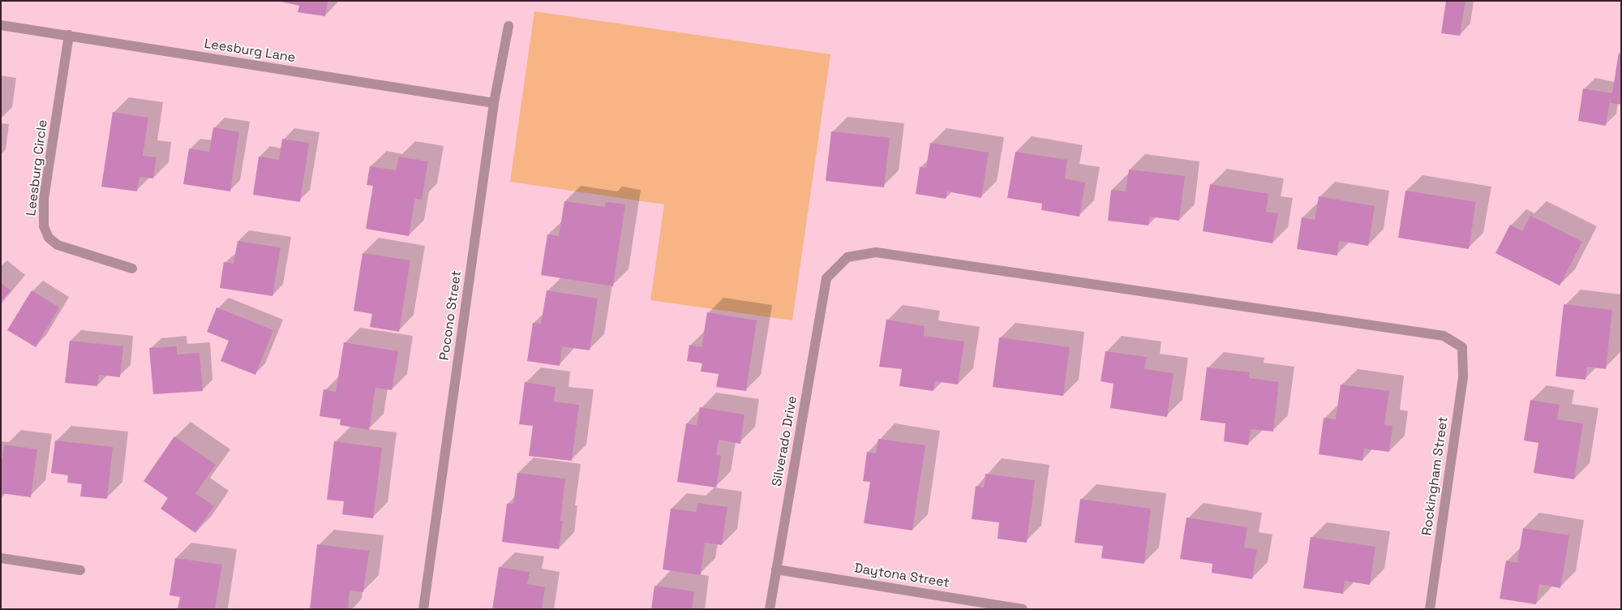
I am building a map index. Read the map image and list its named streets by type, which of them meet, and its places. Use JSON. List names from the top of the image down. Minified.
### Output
{"streets":{"street":["Leesburg Lane","Leesburg Circle","Pocono Street","Silverado Drive","Rockingham Street","Daytona Street"]},"crossings":[["Leesburg Lane","Leesburg Circle"],["Leesburg Lane","Pocono Street"],["Silverado Drive","Rockingham Street"],["Silverado Drive","Daytona Street"]]}
